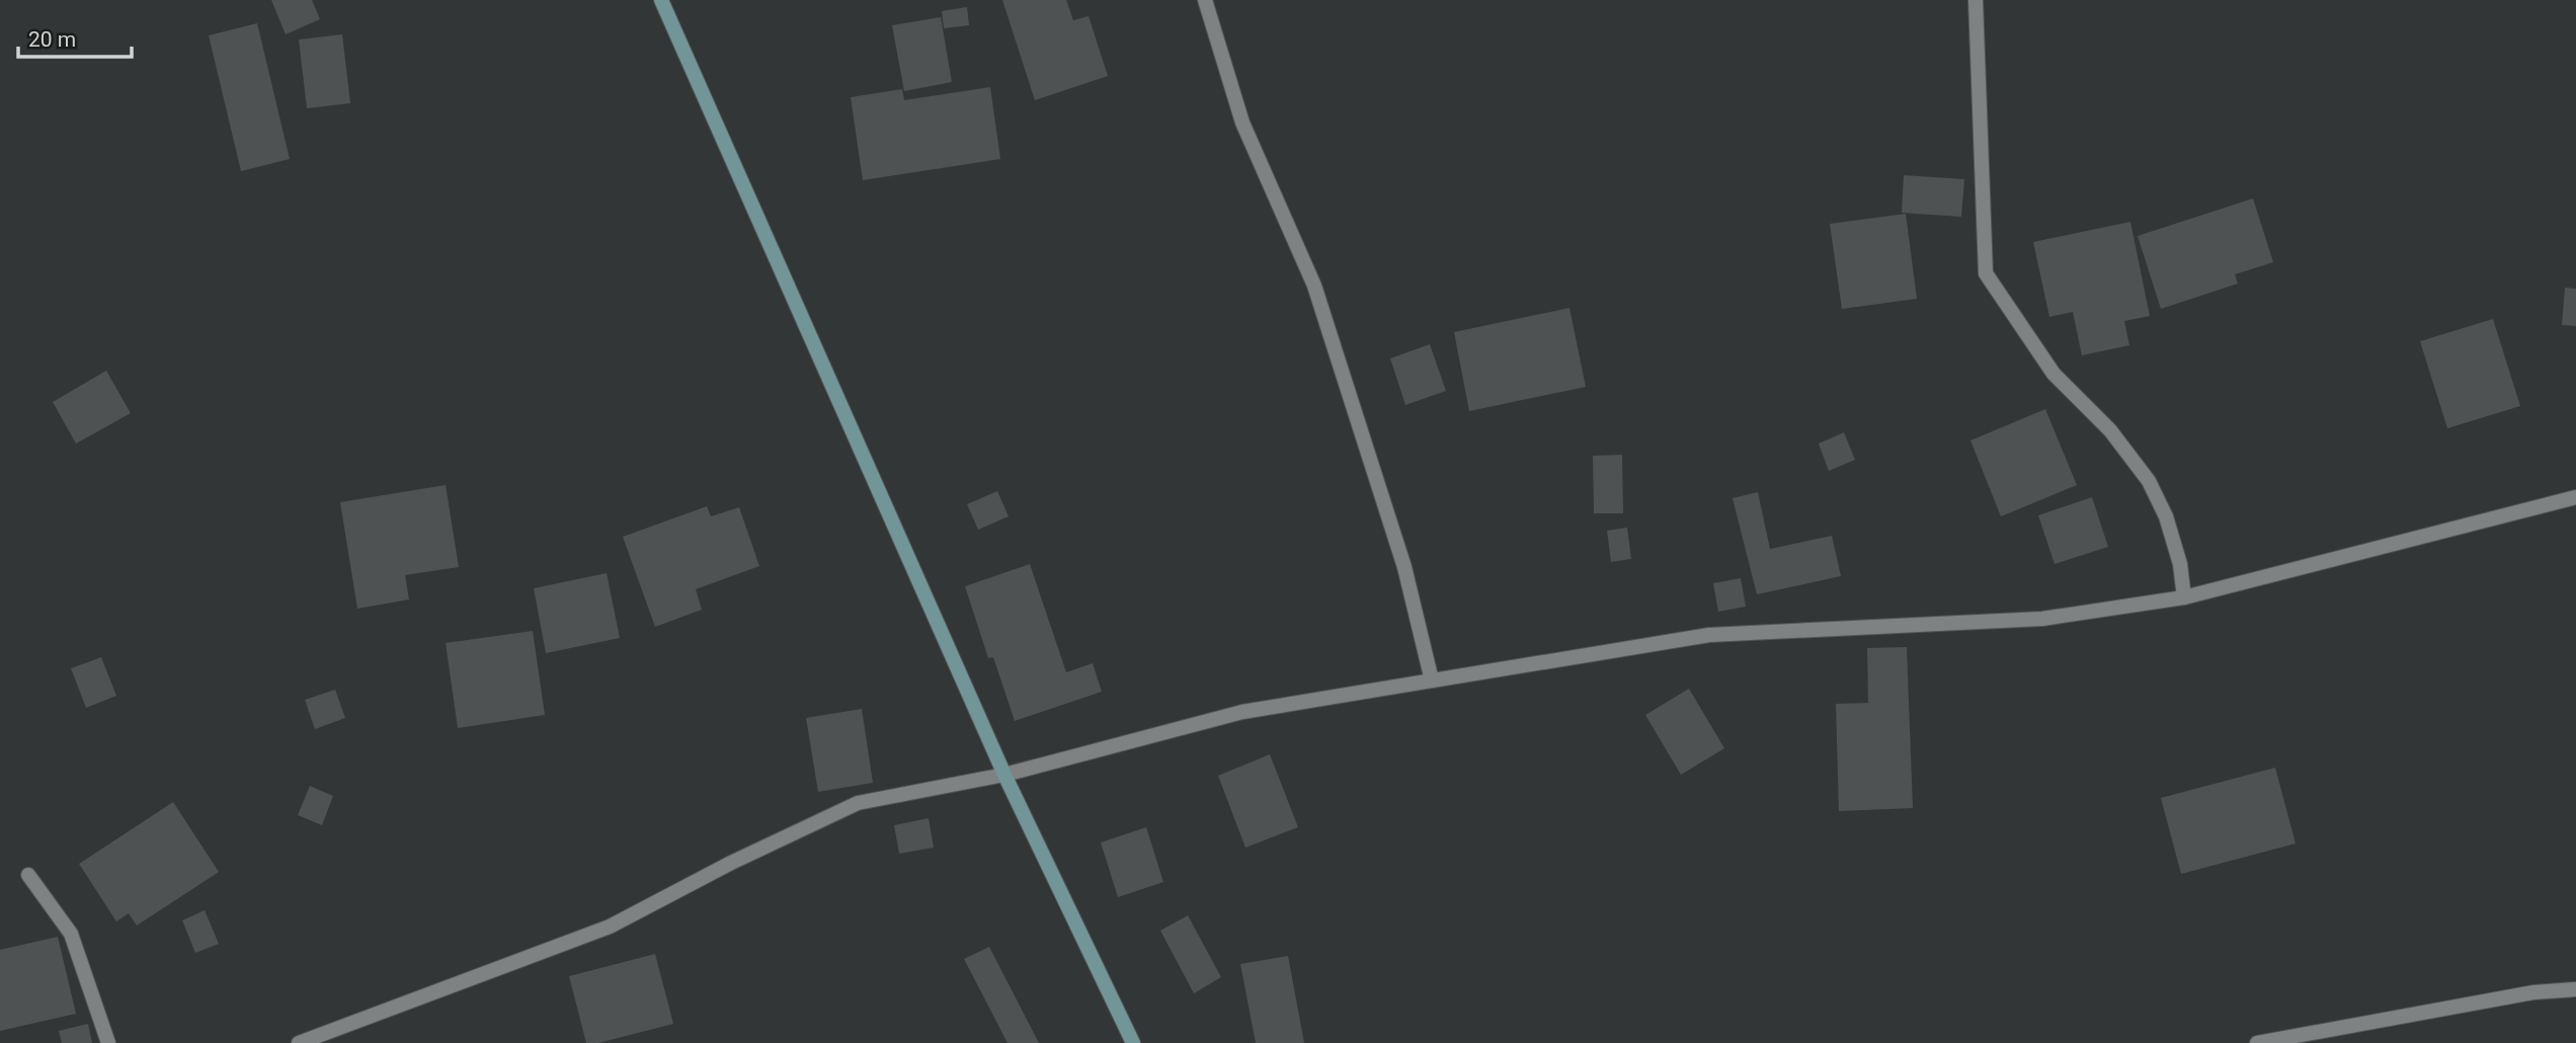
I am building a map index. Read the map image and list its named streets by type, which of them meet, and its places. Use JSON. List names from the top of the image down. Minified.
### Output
{"scale_bar":"20 m"}
